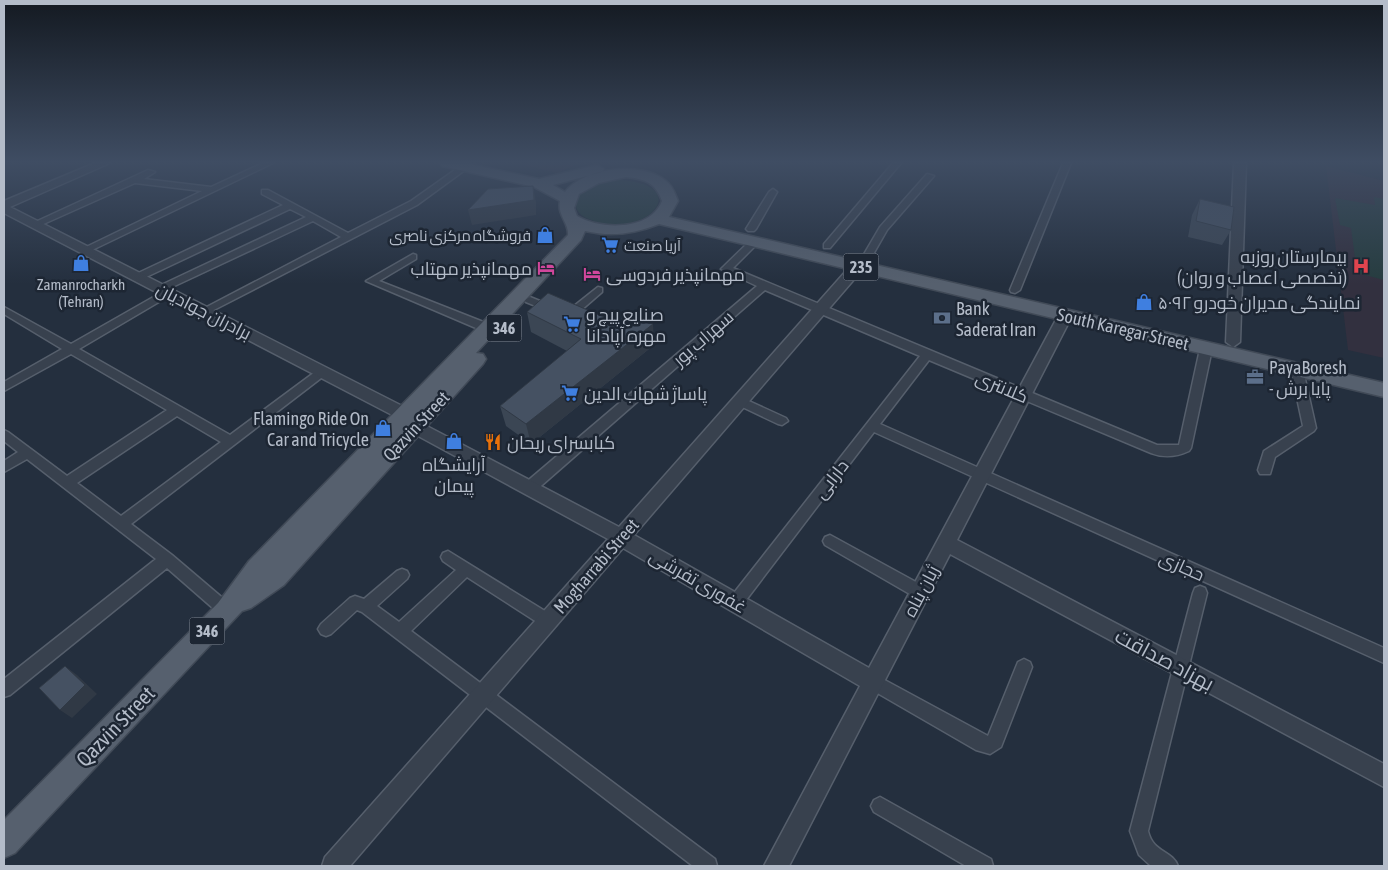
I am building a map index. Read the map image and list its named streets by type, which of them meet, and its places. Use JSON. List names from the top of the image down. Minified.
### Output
{"streets":{"main road":["235","346","South Karegar Street","Qazvin Street"],"street":["برادران جوادیان","سهراب پور","کلانتری","دارابی","Mogharrabi Street","حجازی","غفوری تفرشی","ژیان پناه","بهزاد صداقت"]},"crossings":[["برادران جوادیان","Qazvin Street"],["برادران جوادیان","غفوری تفرشی"],["South Karegar Street","کلانتری"],["South Karegar Street","Mogharrabi Street"],["South Karegar Street","ژیان پناه"],["سهراب پور","کلانتری"],["سهراب پور","غفوری تفرشی"],["کلانتری","دارابی"],["کلانتری","Mogharrabi Street"],["کلانتری","ژیان پناه"],["Qazvin Street","غفوری تفرشی"],["دارابی","حجازی"],["دارابی","غفوری تفرشی"],["Mogharrabi Street","غفوری تفرشی"],["حجازی","ژیان پناه"],["غفوری تفرشی","ژیان پناه"],["ژیان پناه","بهزاد صداقت"]],"places":{"shop":["فروشگاه مرکزی ناصری","Zamanrocharkh (Tehran)","نمایندگی مدیران خودرو ۵۰۹۲","Flamingo Ride On Car and Tricycle","آرایشگاه پیمان"],"supermarket":["آریا صنعت","صنایع پیچ و مهره آپادانا","پاساژ شهاب الدین"],"hospital":["بیمارستان روزبه (تخصصی اعصاب و روان)"],"hotel":["مهمانپذیر مهتاب","مهمانپذیر فردوسی"],"bank":["Bank Saderat Iran"],"office":["PayaBoresh - پایا برش"],"restaurant":["کبابسرای ریحان"]}}
